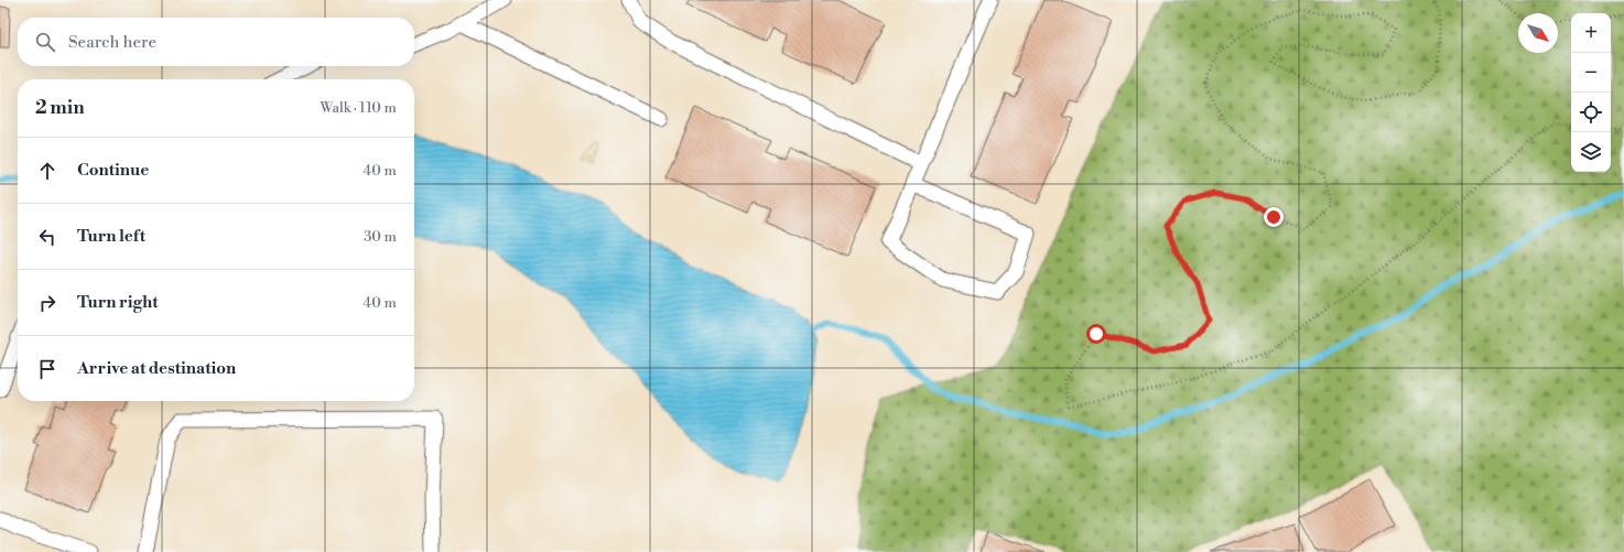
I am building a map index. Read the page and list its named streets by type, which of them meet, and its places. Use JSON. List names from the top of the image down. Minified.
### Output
{"north":"bottom right","page":{"map_buttons":["+","−"],"search":"Search here","heading":["2 min","Walk · 110 m"],"list":[["Continue","40 m"],["Turn left","30 m"],["Turn right","40 m"],"Arrive at destination"]}}
